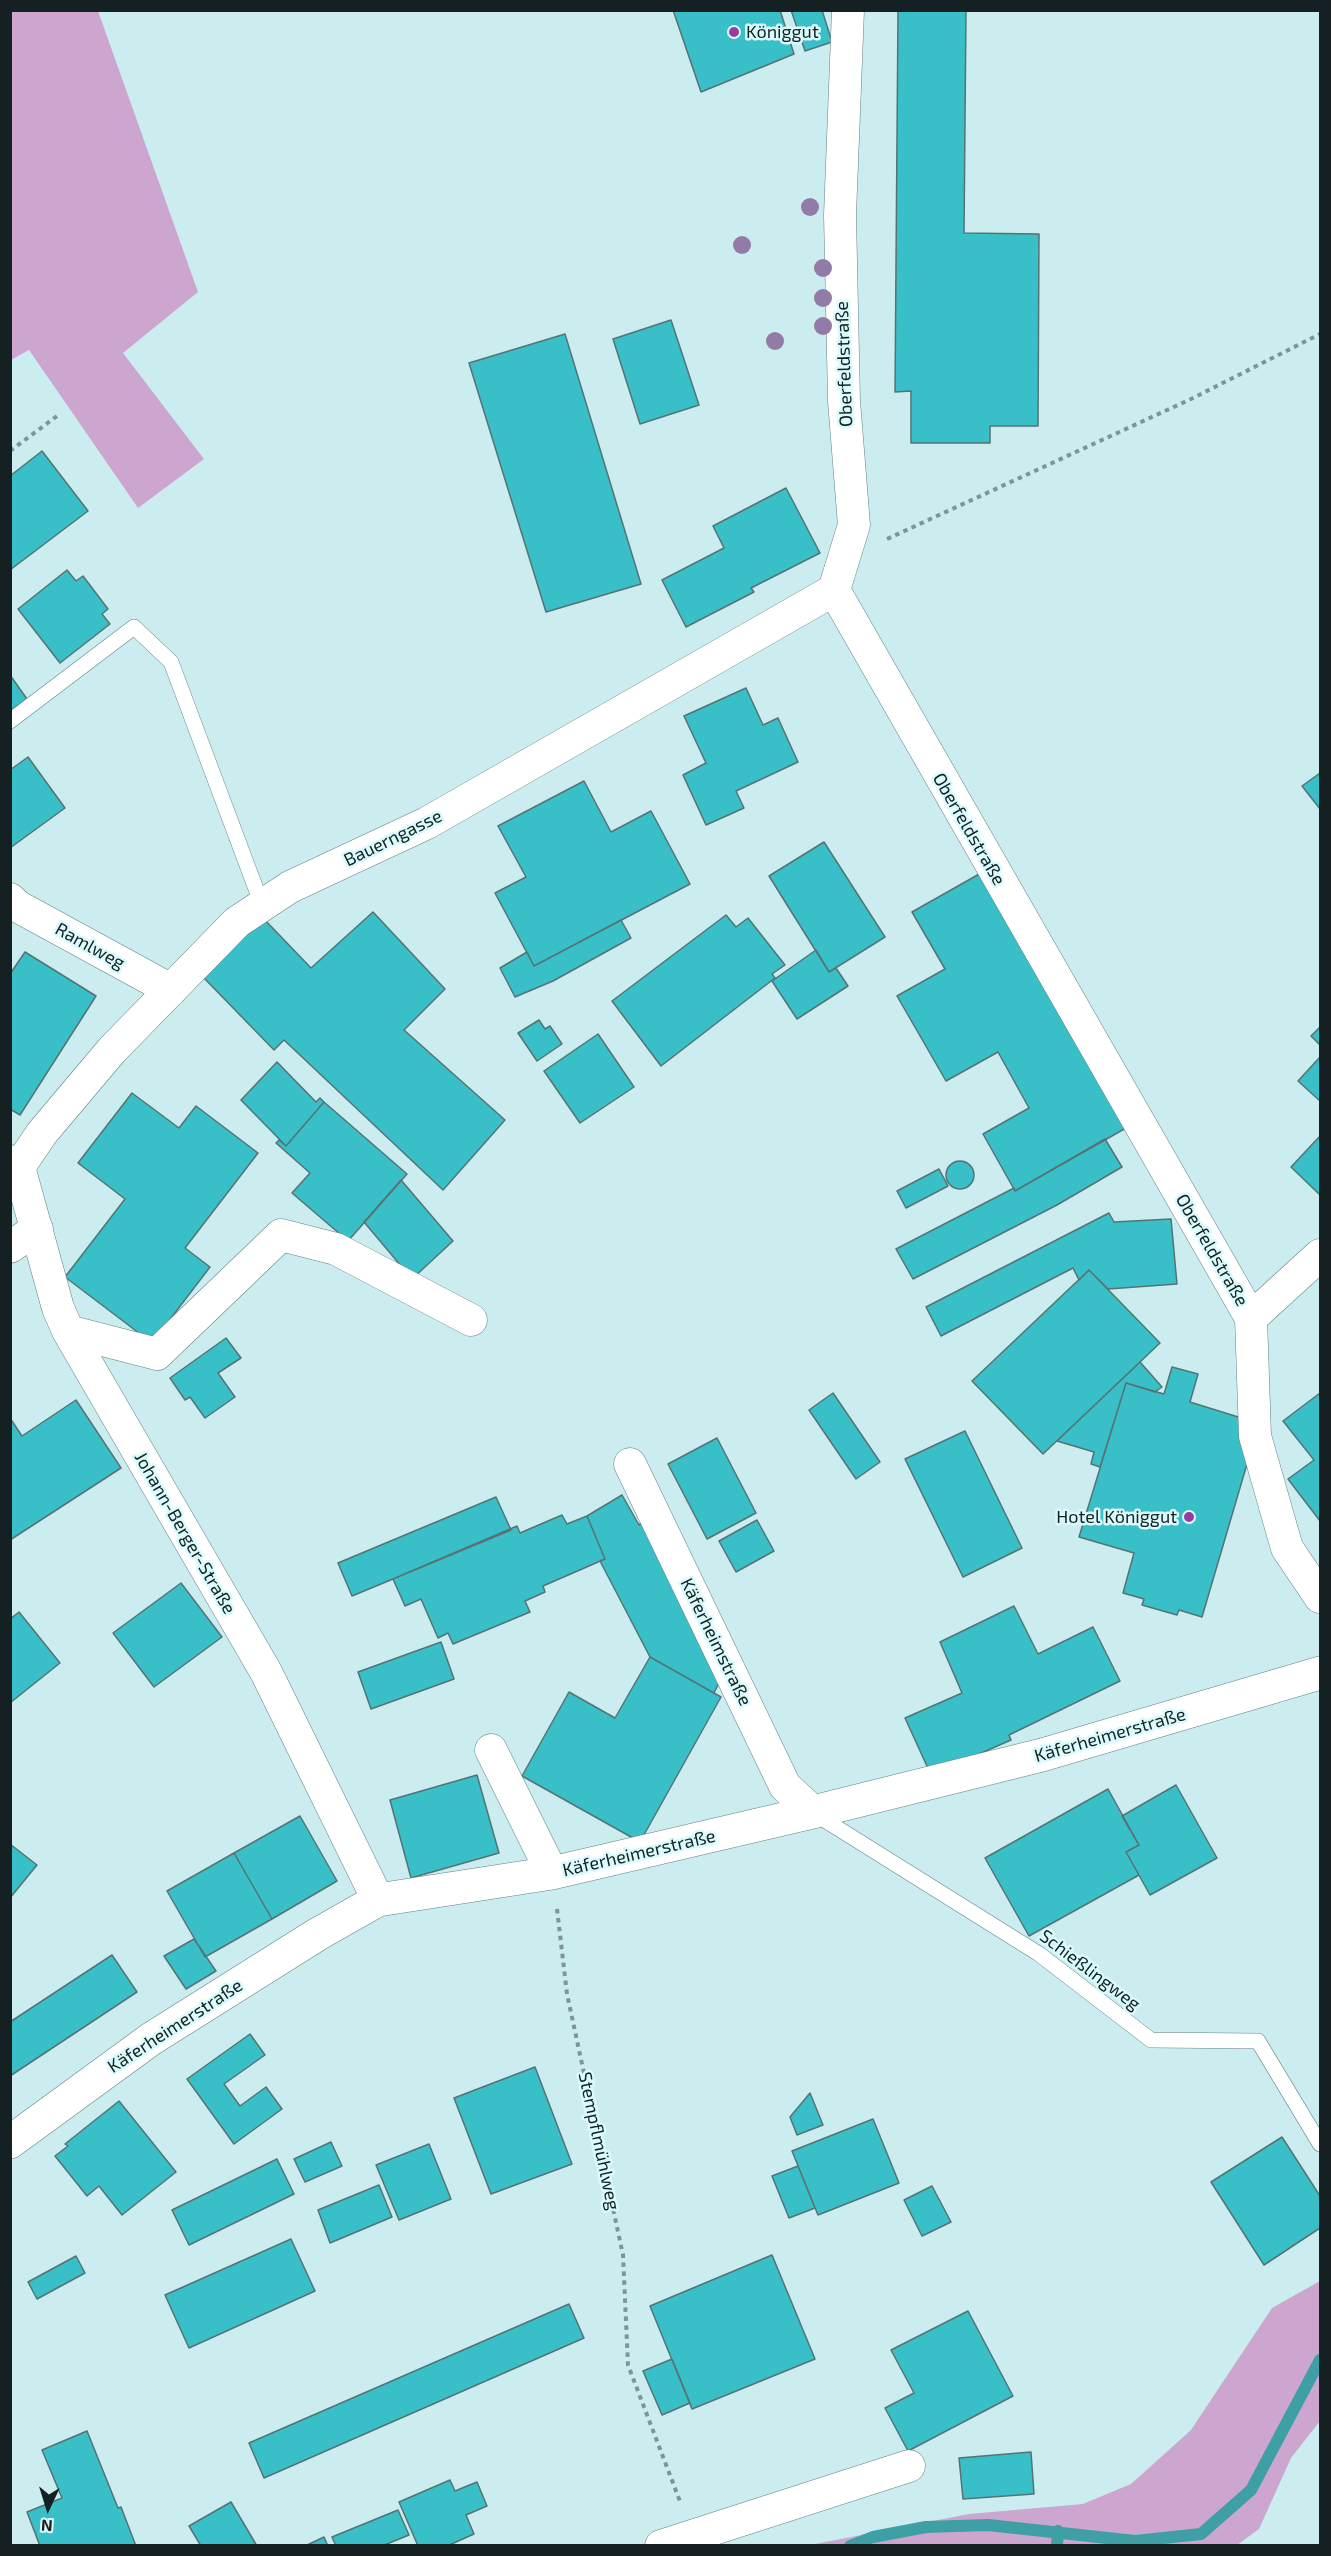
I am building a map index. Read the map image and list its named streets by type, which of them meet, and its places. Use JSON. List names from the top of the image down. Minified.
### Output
{"streets":{"street":["Oberfeldstraße","Bauerngasse","Ramlweg","Johann-Berger-Straße","Käferheimstraße","Käferheimerstraße"],"lane":["Schießlingweg"],"path":["Stempflmühlweg"]},"crossings":[["Oberfeldstraße","Bauerngasse"],["Bauerngasse","Ramlweg"],["Bauerngasse","Johann-Berger-Straße"],["Johann-Berger-Straße","Käferheimerstraße"],["Käferheimstraße","Käferheimerstraße"],["Käferheimstraße","Schießlingweg"],["Käferheimerstraße","Schießlingweg"],["Käferheimerstraße","Stempflmühlweg"]],"places":["Königgut","Hotel Königgut"],"north":"bottom"}
